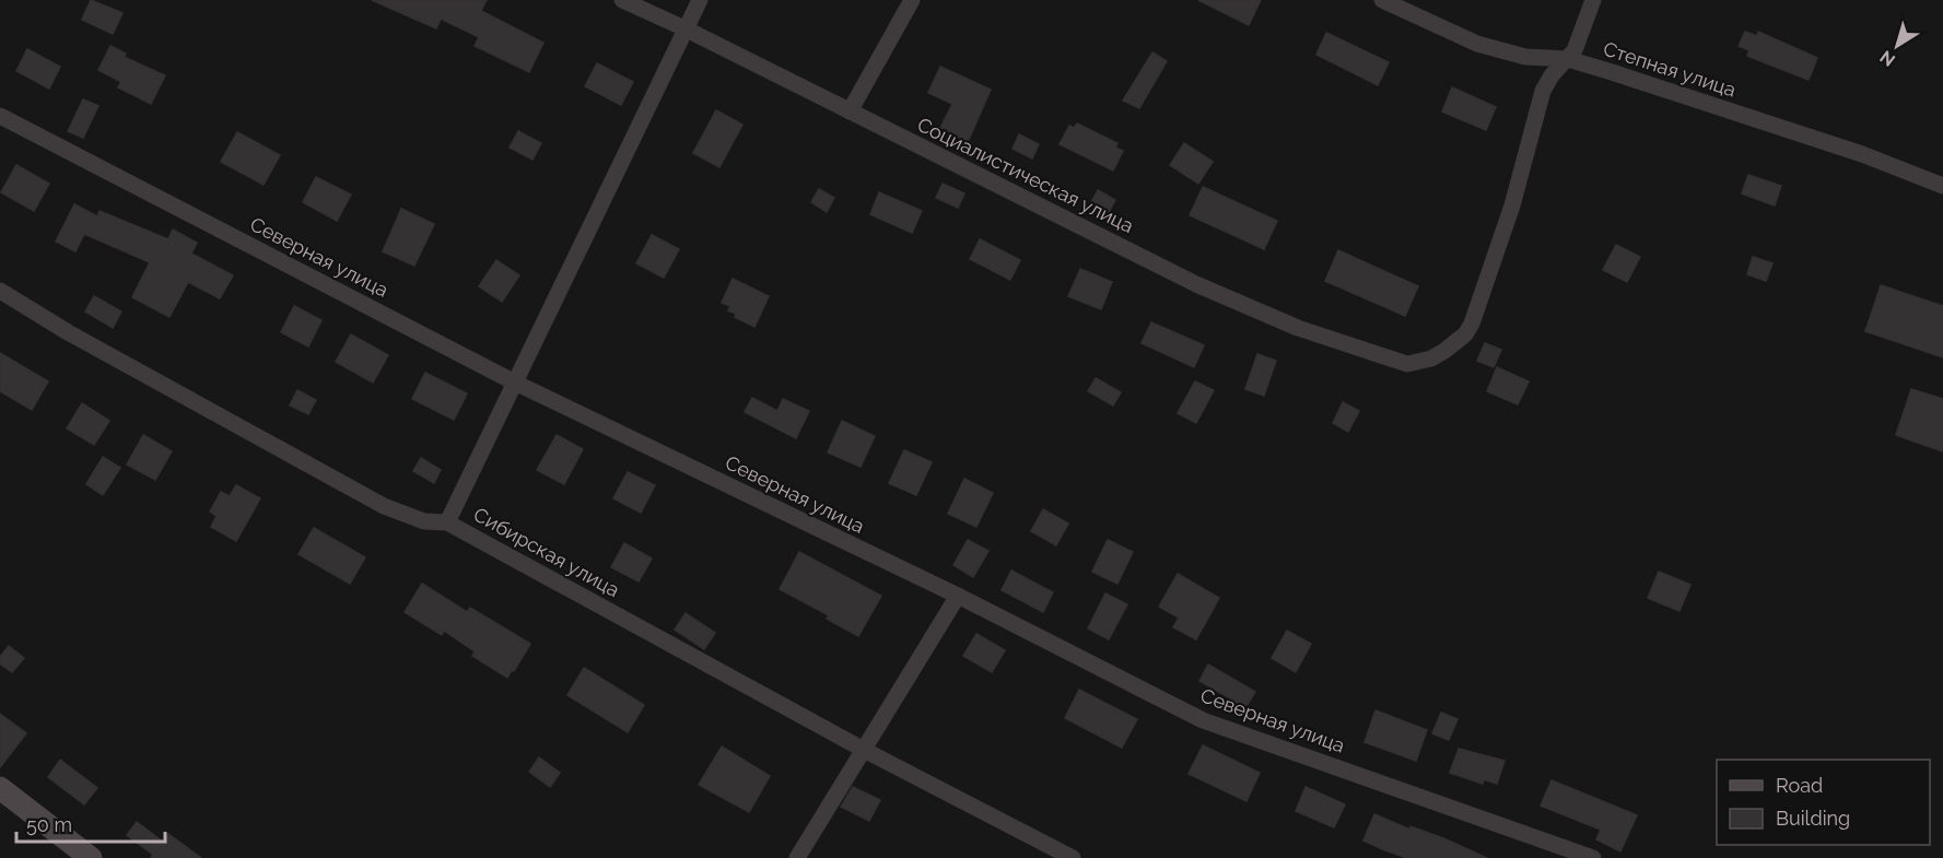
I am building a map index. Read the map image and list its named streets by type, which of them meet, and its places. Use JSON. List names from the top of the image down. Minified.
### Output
{"streets":{"street":["Степная улица","Социалистическая улица","Северная улица","Сибирская улица"]},"crossings":[["Степная улица","Социалистическая улица"]],"legend":["Road","Building"],"scale_bar":"50 m","north":"bottom left"}
